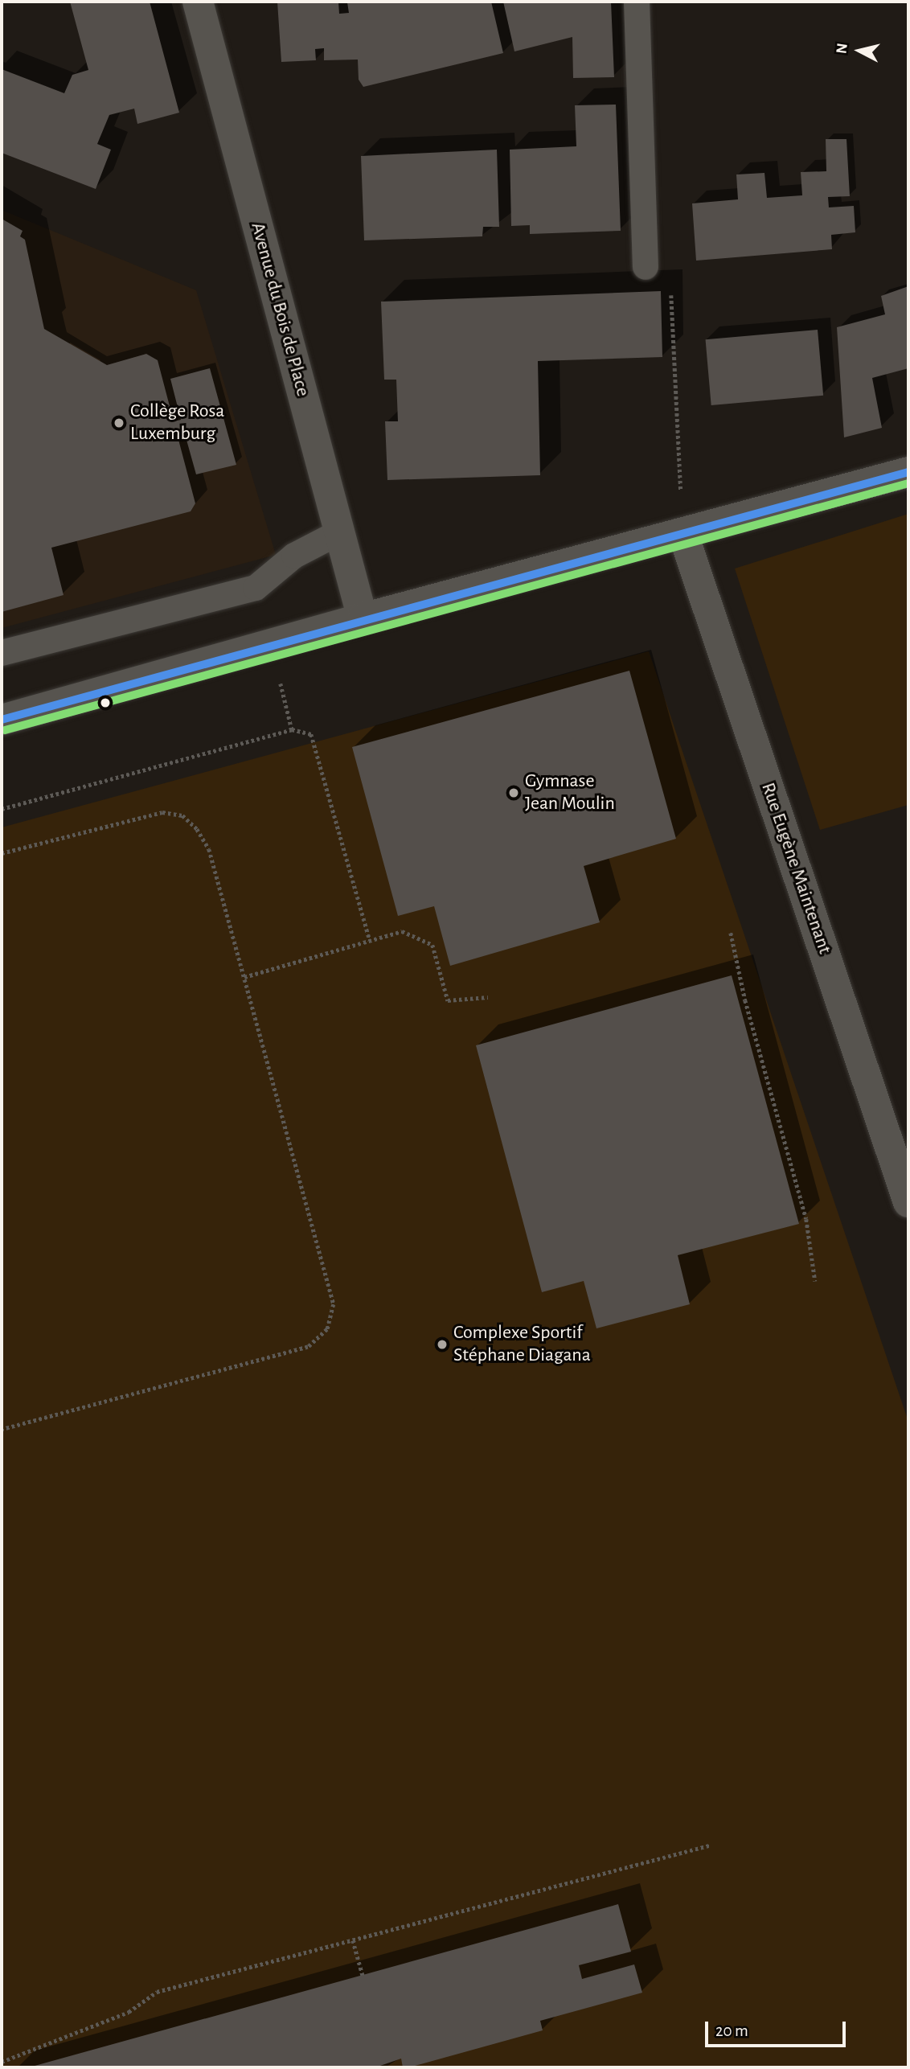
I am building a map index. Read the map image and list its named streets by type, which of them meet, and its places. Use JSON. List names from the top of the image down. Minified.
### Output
{"streets":{"street":["Avenue du Bois de Place","Rue Eugène Maintenant"]},"places":["Collège Rosa Luxemburg","Gymnase Jean Moulin","Complexe Sportif Stéphane Diagana"],"scale_bar":"20 m","north":"left"}
